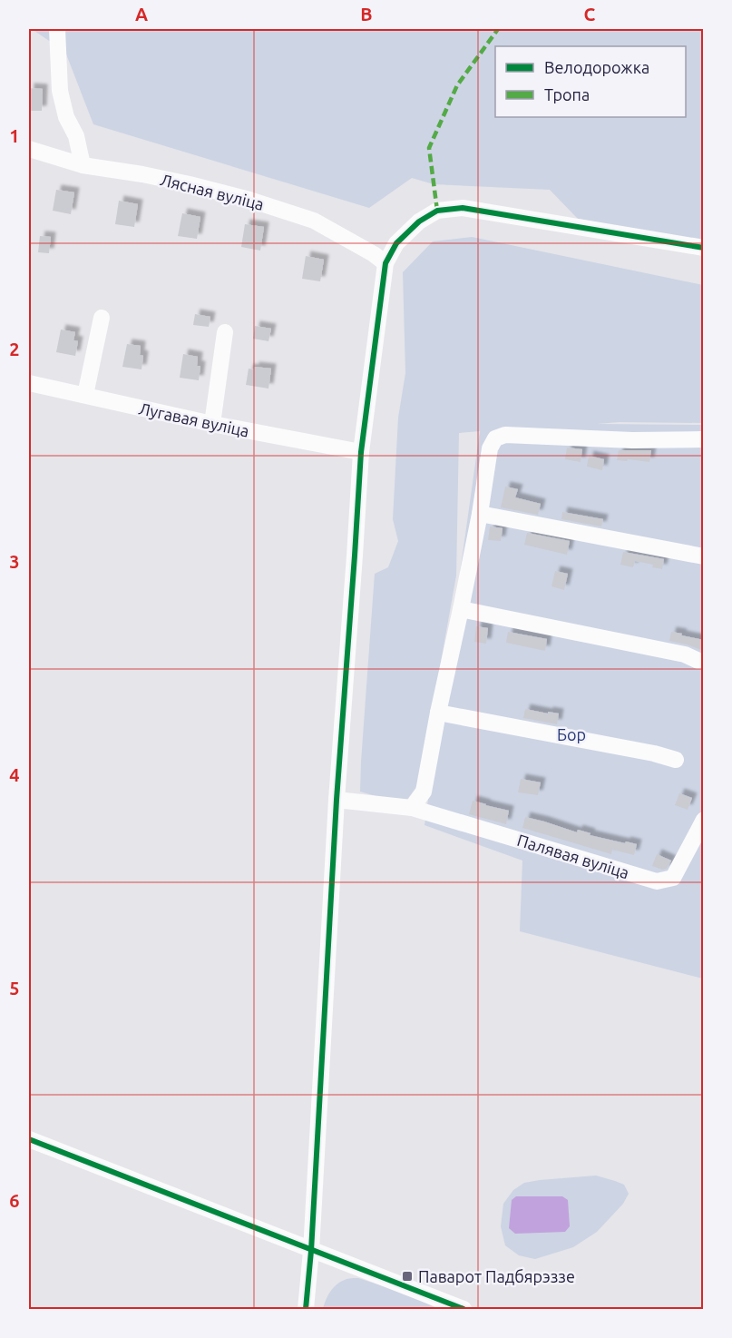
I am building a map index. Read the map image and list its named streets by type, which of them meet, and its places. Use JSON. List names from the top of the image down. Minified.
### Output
{"streets":{"street":["Лясная вуліца","Лугавая вуліца","Палявая вуліца"]},"parks":["Бор"],"places":{"transit":["Паварот Падбярэззе"]},"legend":["Велодорожка","Тропа"],"grid":{"columns":["A","B","C"],"rows":["1","2","3","4","5","6"]}}
